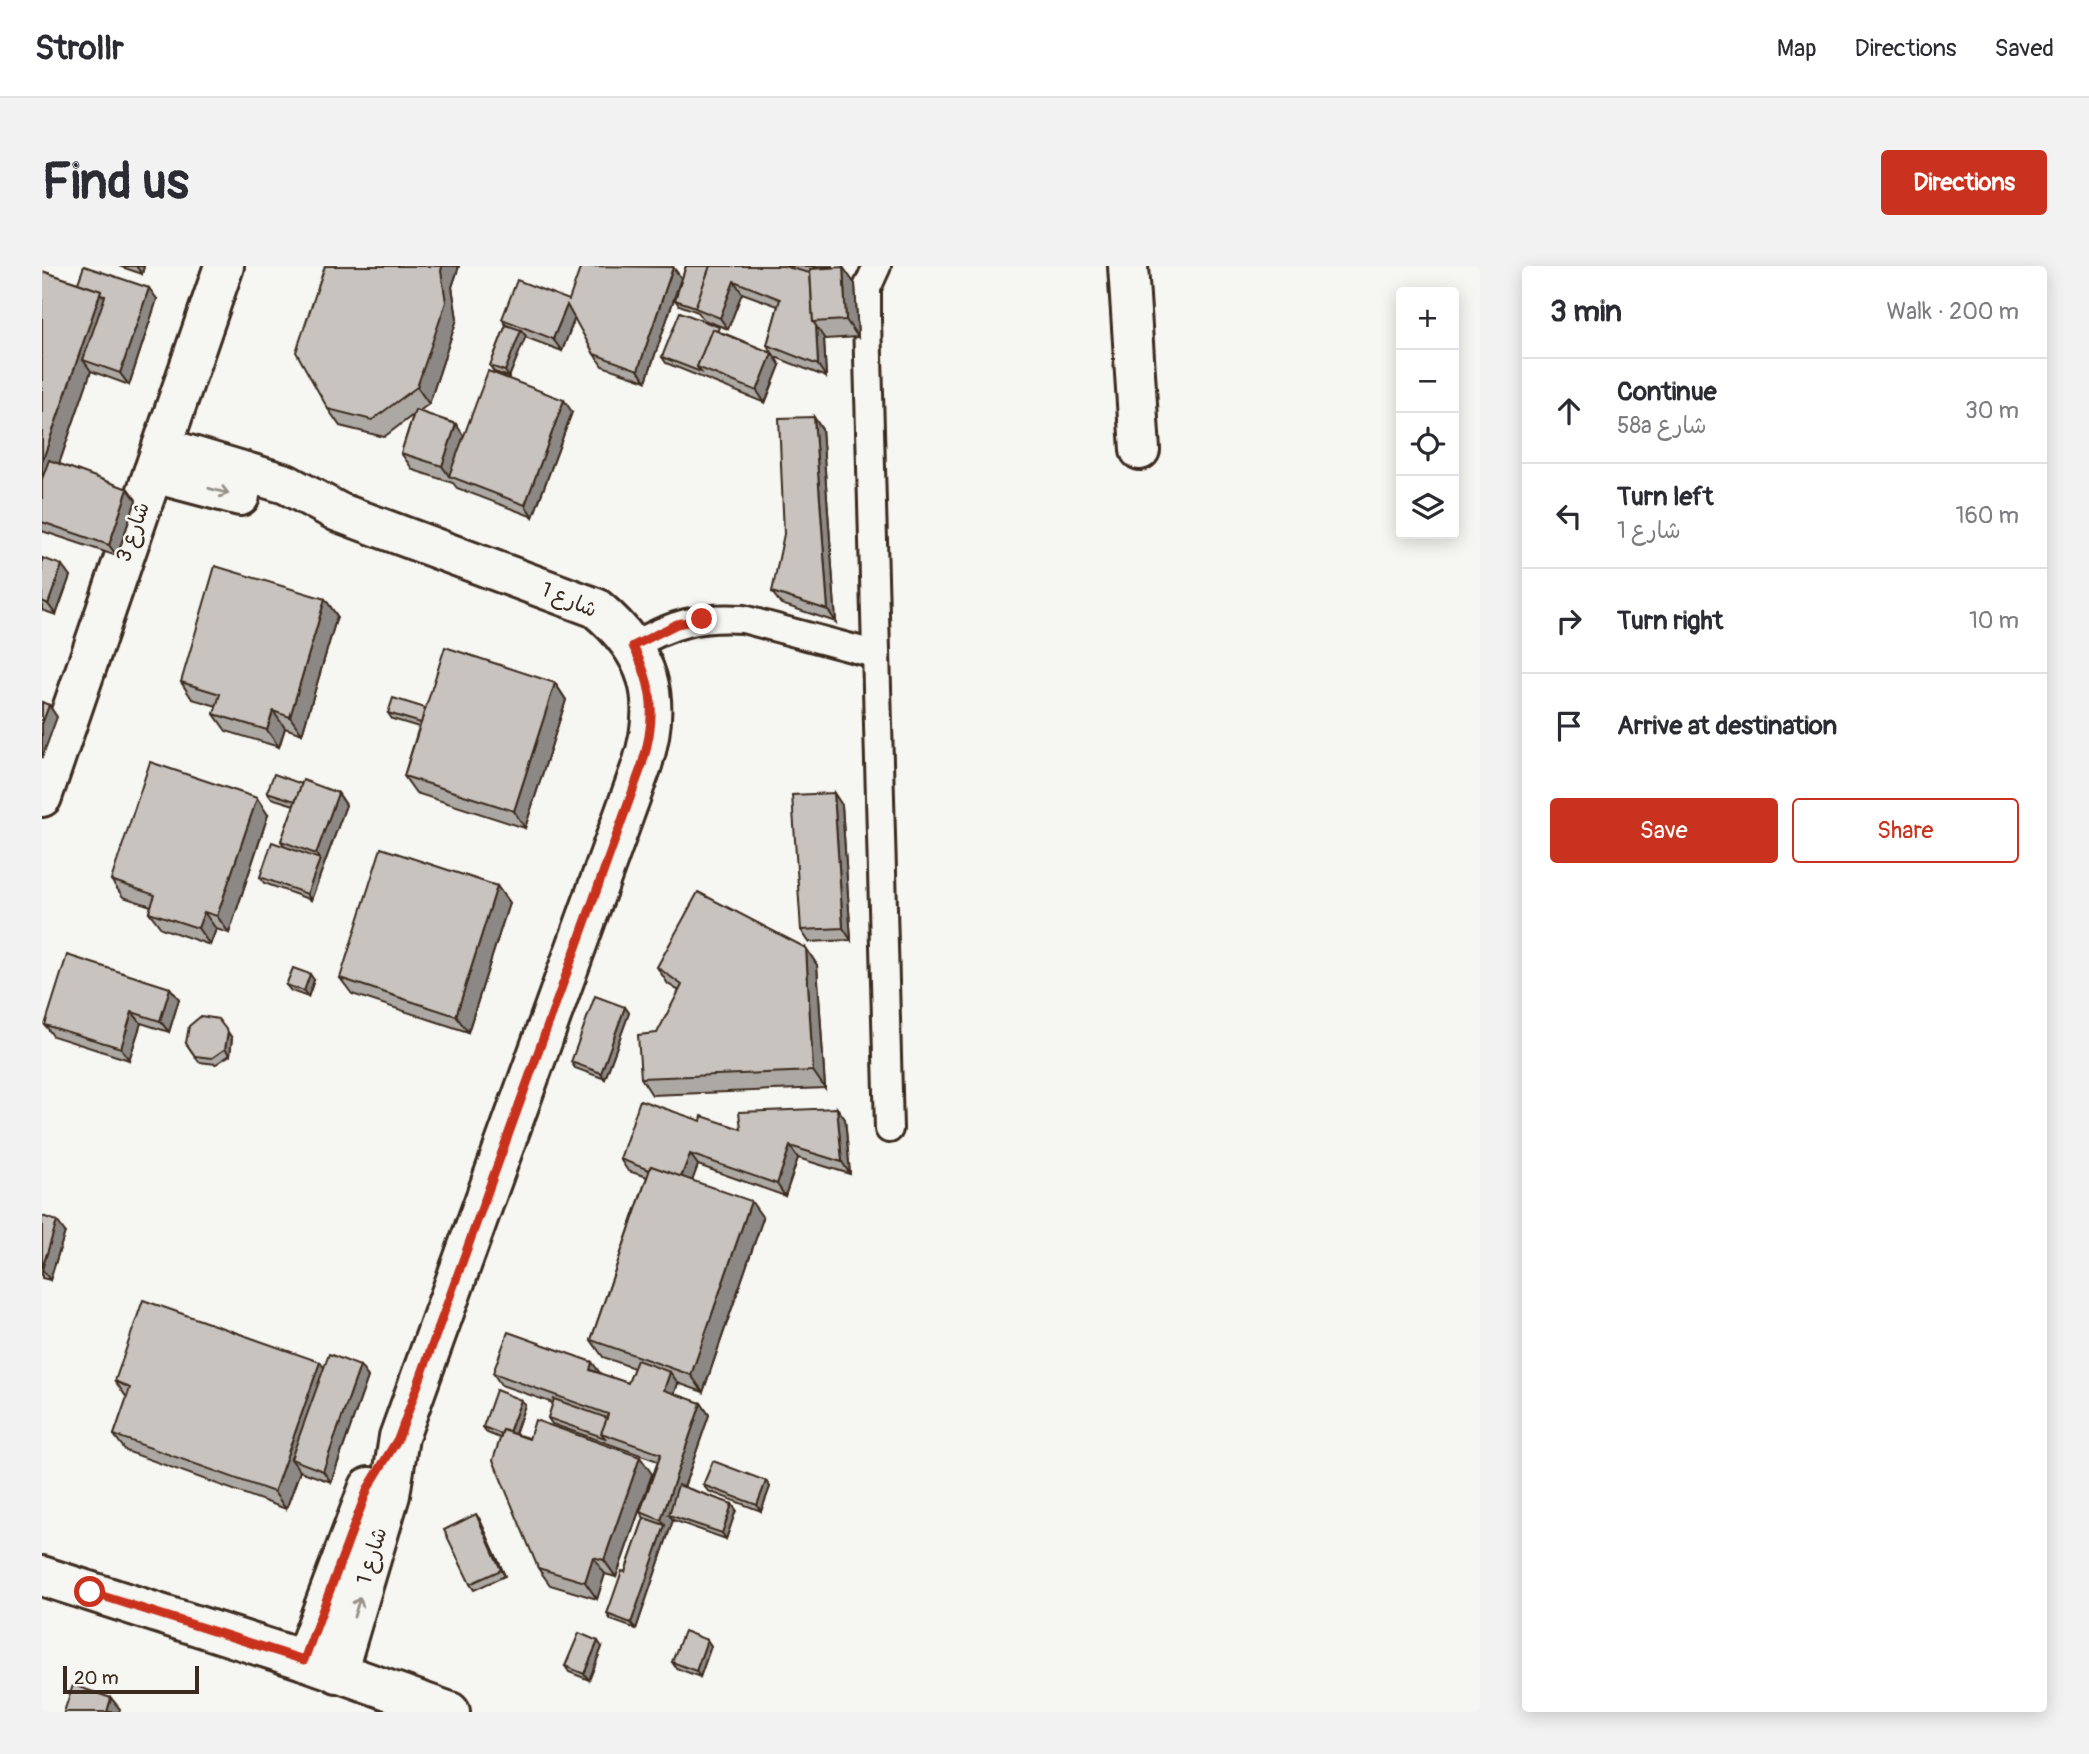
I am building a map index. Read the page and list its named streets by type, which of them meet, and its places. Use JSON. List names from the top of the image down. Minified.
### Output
{"streets":{"street":["شارع 3","شارع 1"]},"crossings":[["شارع 3","شارع 1"]],"scale_bar":"20 m","page":{"header":"Strollr","nav":["Map","Directions","Saved"],"buttons":["Directions",["Save","Share"]],"title":"Find us","heading":["3 min","Walk · 200 m"],"map_buttons":["+","−"],"list":[["Continue","58a شارع","30 m"],["Turn left","شارع 1","160 m"],["Turn right","10 m"],"Arrive at destination"],"scale":"20 m"}}
